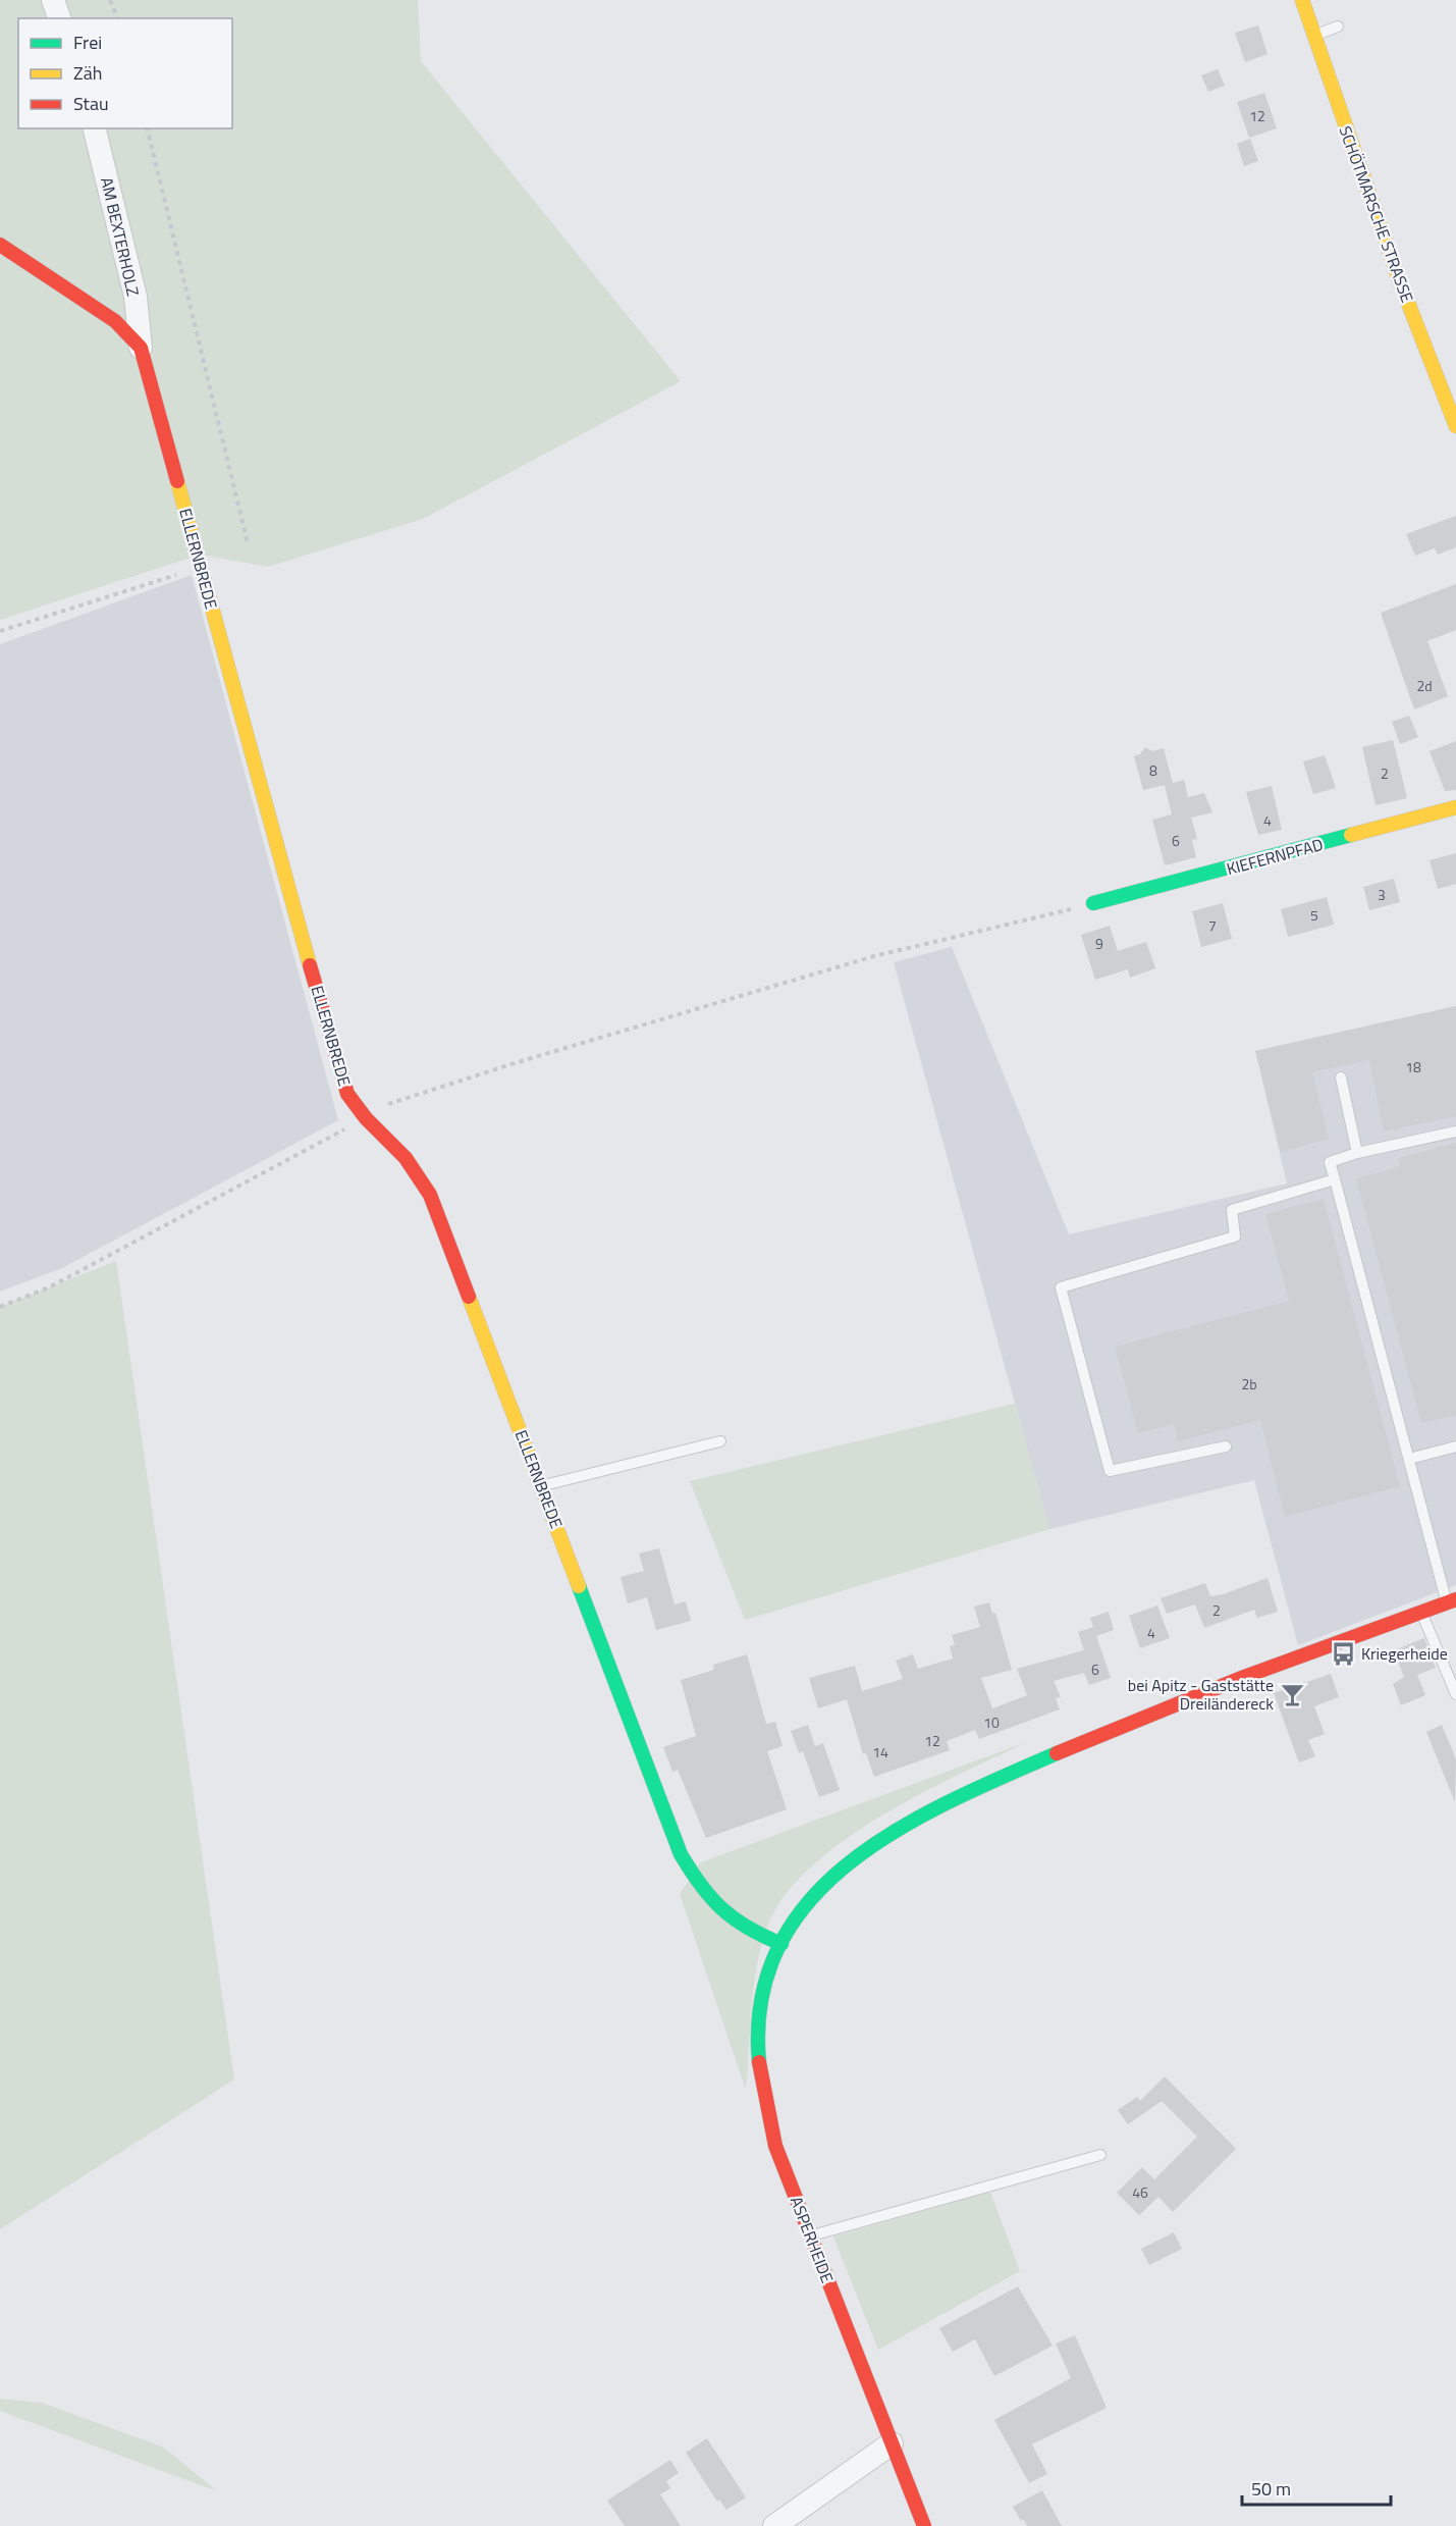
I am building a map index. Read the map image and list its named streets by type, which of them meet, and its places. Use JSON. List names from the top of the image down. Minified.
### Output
{"streets":{"street":["SCHÖTMARSCHE STRASSE","AM BEXTERHOLZ","ELLERNBREDE","KIEFERNPFAD","ASPERHEIDE"]},"crossings":[["AM BEXTERHOLZ","ELLERNBREDE"],["ELLERNBREDE","ASPERHEIDE"]],"places":{"bus stop":["Kriegerheide"],"bar":["bei Apitz - Gaststätte Dreiländereck"]},"house_numbers":["12","2d","8","2","4","6","3","5","7","9","18","2b","2","4","6","10","12","14","46"],"legend":["Frei","Zäh","Stau"],"scale_bar":"50 m"}
